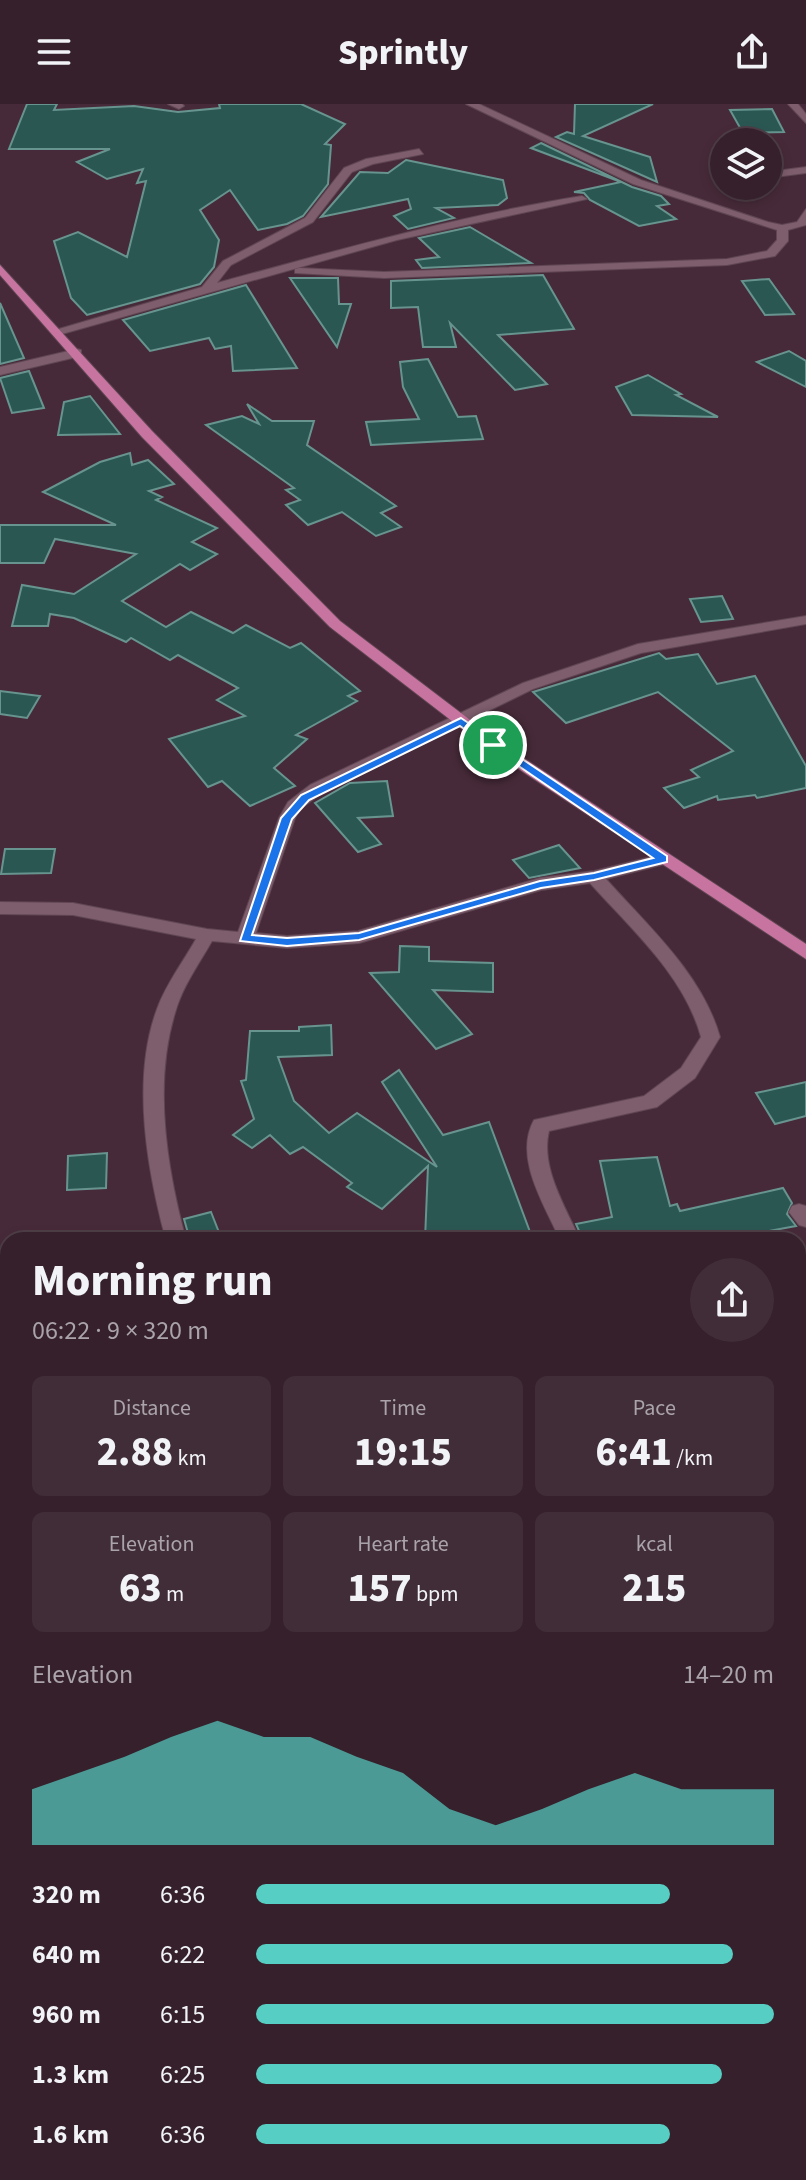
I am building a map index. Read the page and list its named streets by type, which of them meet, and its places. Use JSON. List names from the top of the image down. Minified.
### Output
{"page":{"header":"Sprintly","heading":["Morning run","06:22 · 9 × 320 m"],"stats":[["Distance","2.88 km"],["Time","19:15"],["Pace","6:41 /km"],["Elevation","63 m"],["Heart rate","157 bpm"],["kcal","215"]],"chart":["Elevation","14–20 m"],"list":[{"name":"320 m","note":"6:36"},{"name":"640 m","note":"6:22"},{"name":"960 m","note":"6:15"},{"name":"1.3 km","note":"6:25"},{"name":"1.6 km","note":"6:36"}]}}
